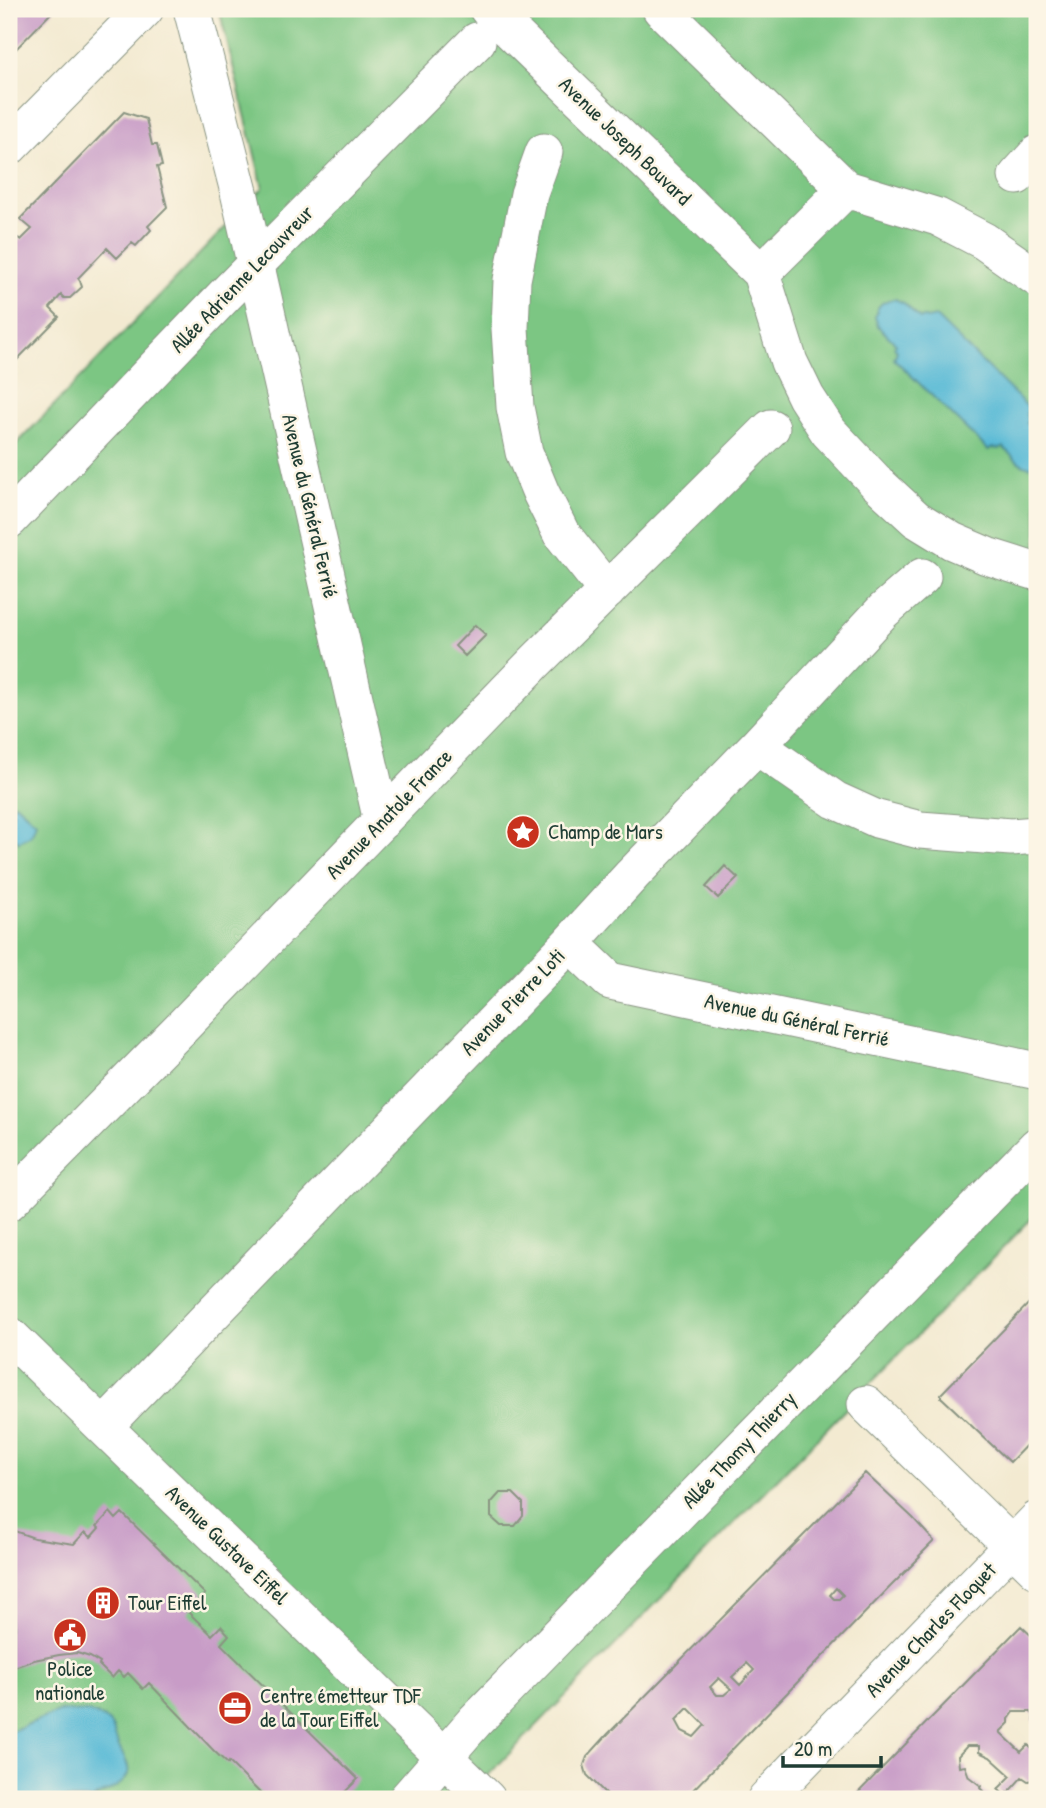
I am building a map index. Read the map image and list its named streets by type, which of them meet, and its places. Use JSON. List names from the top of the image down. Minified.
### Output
{"streets":{"street":["Avenue Joseph Bouvard","Allée Adrienne Lecouvreur","Avenue du Général Ferrié","Avenue Anatole France","Avenue Pierre Loti","Allée Thomy Thierry","Avenue Gustave Eiffel","Avenue Charles Floquet"]},"crossings":[["Avenue Joseph Bouvard","Allée Adrienne Lecouvreur"],["Allée Adrienne Lecouvreur","Avenue du Général Ferrié"],["Avenue du Général Ferrié","Avenue Anatole France"],["Avenue du Général Ferrié","Avenue Pierre Loti"],["Avenue Pierre Loti","Avenue Gustave Eiffel"],["Allée Thomy Thierry","Avenue Gustave Eiffel"]],"places":{"place":["Champ de Mars"],"building":["Tour Eiffel"],"public building":["Police nationale"],"office":["Centre émetteur TDF de la Tour Eiffel"]},"scale_bar":"20 m"}
